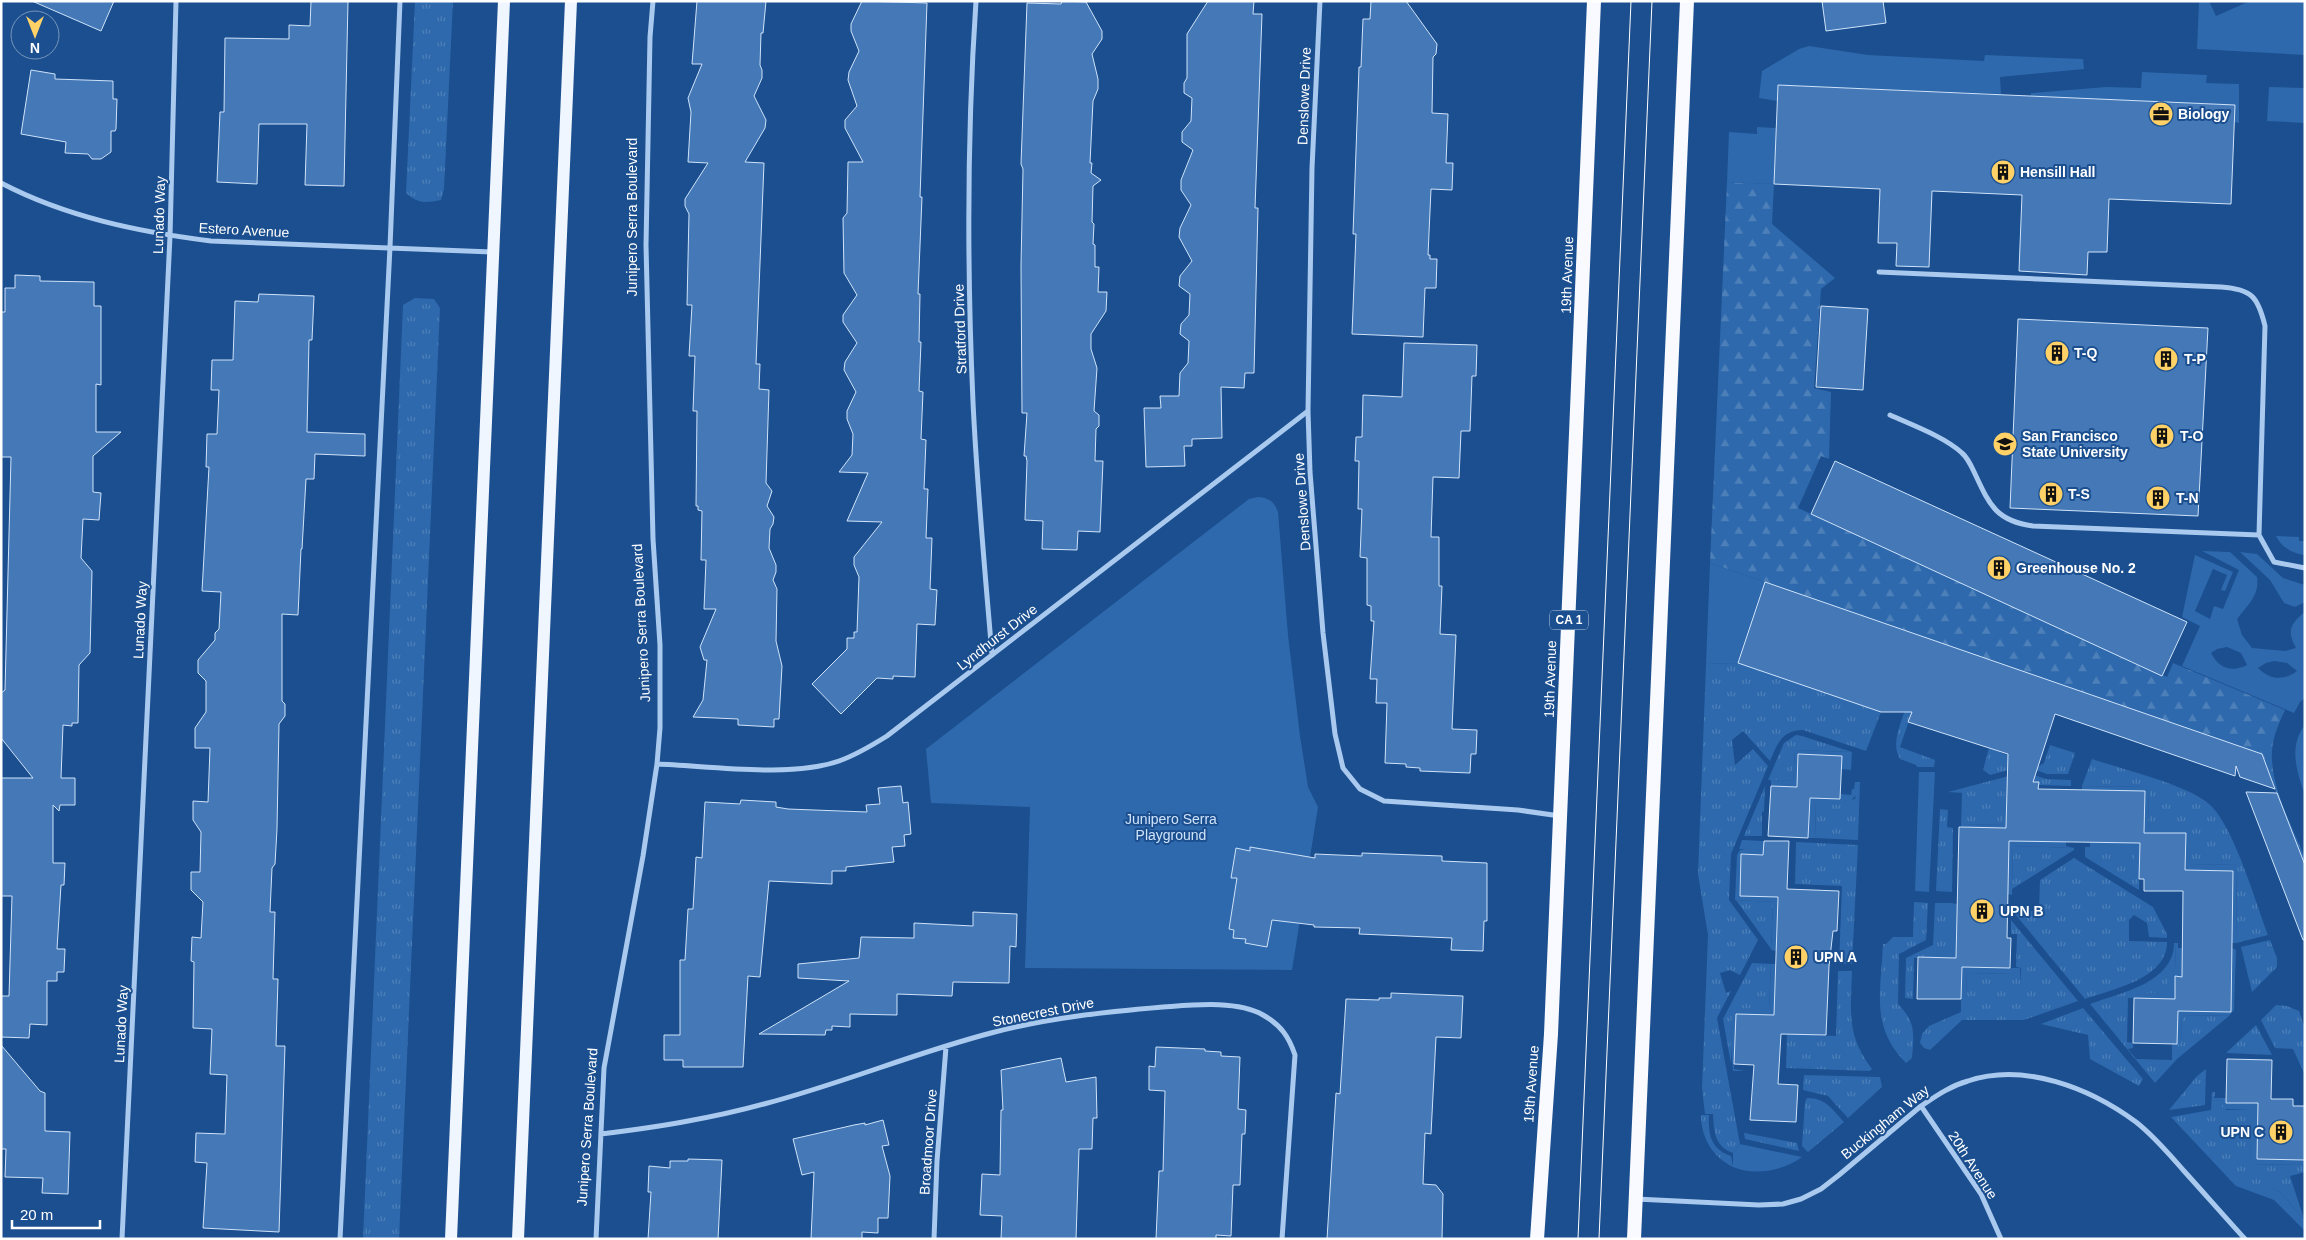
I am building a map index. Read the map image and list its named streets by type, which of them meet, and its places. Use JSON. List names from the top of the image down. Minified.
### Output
{"streets":{"highway":["19th Avenue","CA 1"],"street":["Denslowe Drive","Lunado Way","Junipero Serra Boulevard","Estero Avenue","Stratford Drive","Lyndhurst Drive","Stonecrest Drive","Buckingham Way","Broadmoor Drive","20th Avenue"]},"crossings":[["Denslowe Drive","19th Avenue"],["Denslowe Drive","Lyndhurst Drive"],["Lunado Way","Estero Avenue"],["Junipero Serra Boulevard","Lyndhurst Drive"],["Junipero Serra Boulevard","Stonecrest Drive"],["Stratford Drive","Lyndhurst Drive"],["Stonecrest Drive","Broadmoor Drive"],["Buckingham Way","20th Avenue"]],"parks":["Junipero Serra Playground"],"places":{"office":["Biology"],"building":["Hensill Hall","T-Q","T-P","T-O","T-S","T-N","Greenhouse No. 2","UPN B","UPN A","UPN C"],"school or university":["San Francisco State University"]},"scale_bar":"20 m","north":"bottom"}
